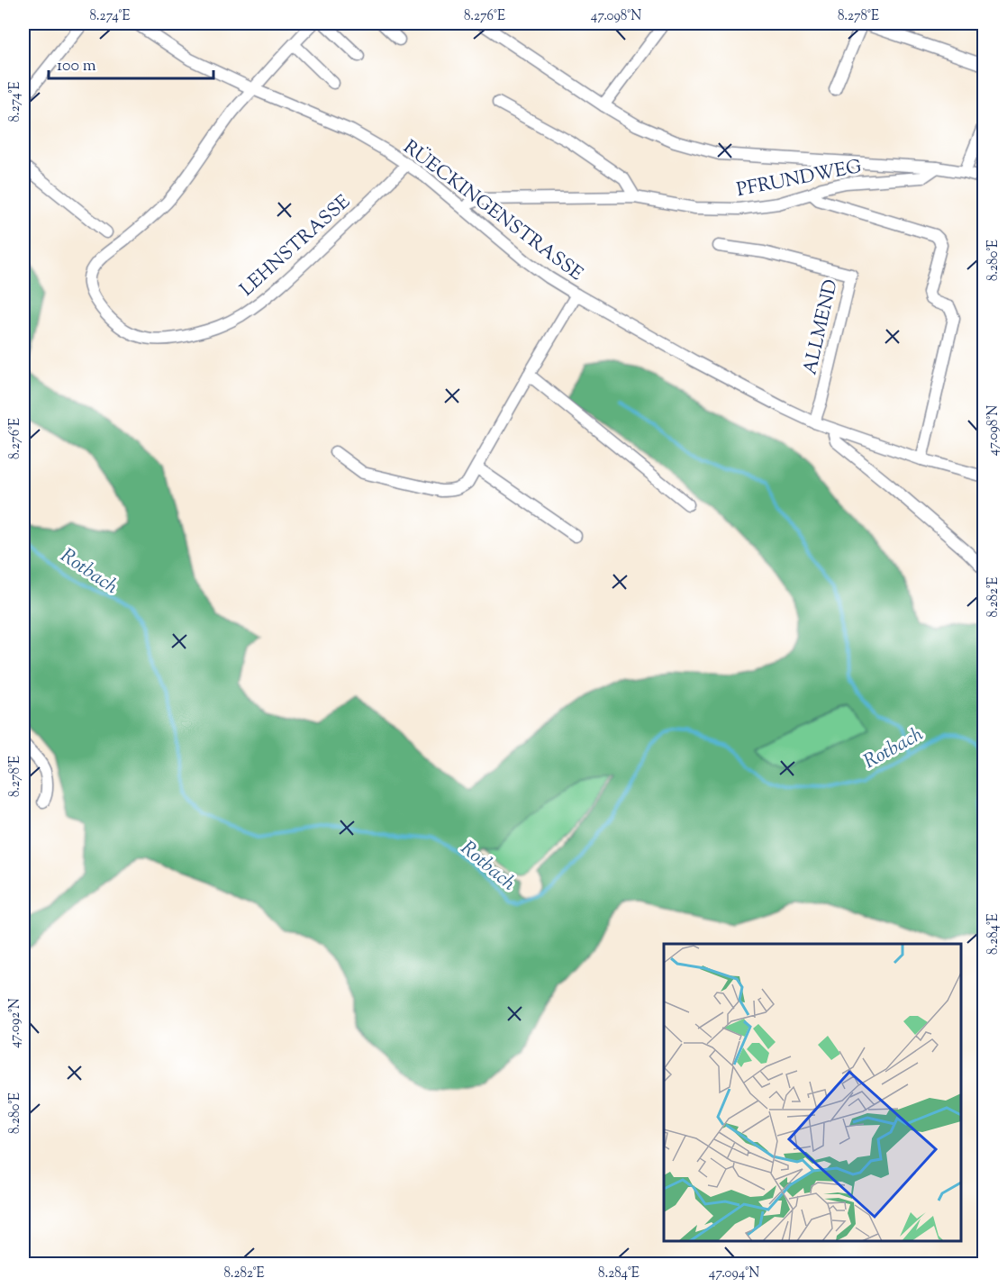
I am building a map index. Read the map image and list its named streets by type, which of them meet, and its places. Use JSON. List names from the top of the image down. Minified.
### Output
{"streets":{"street":["PFRUNDWEG","RÜECKINGENSTRASSE","LEHNSTRASSE","ALLMEND"]},"crossings":[["PFRUNDWEG","RÜECKINGENSTRASSE"],["RÜECKINGENSTRASSE","LEHNSTRASSE"],["RÜECKINGENSTRASSE","ALLMEND"]],"water":["Rotbach"],"scale_bar":"100 m","coordinates":["8.274°E","8.276°E","47.098°N","8.278°E","8.280°E","8.282°E","8.284°E","47.092°N","47.094°N"]}
